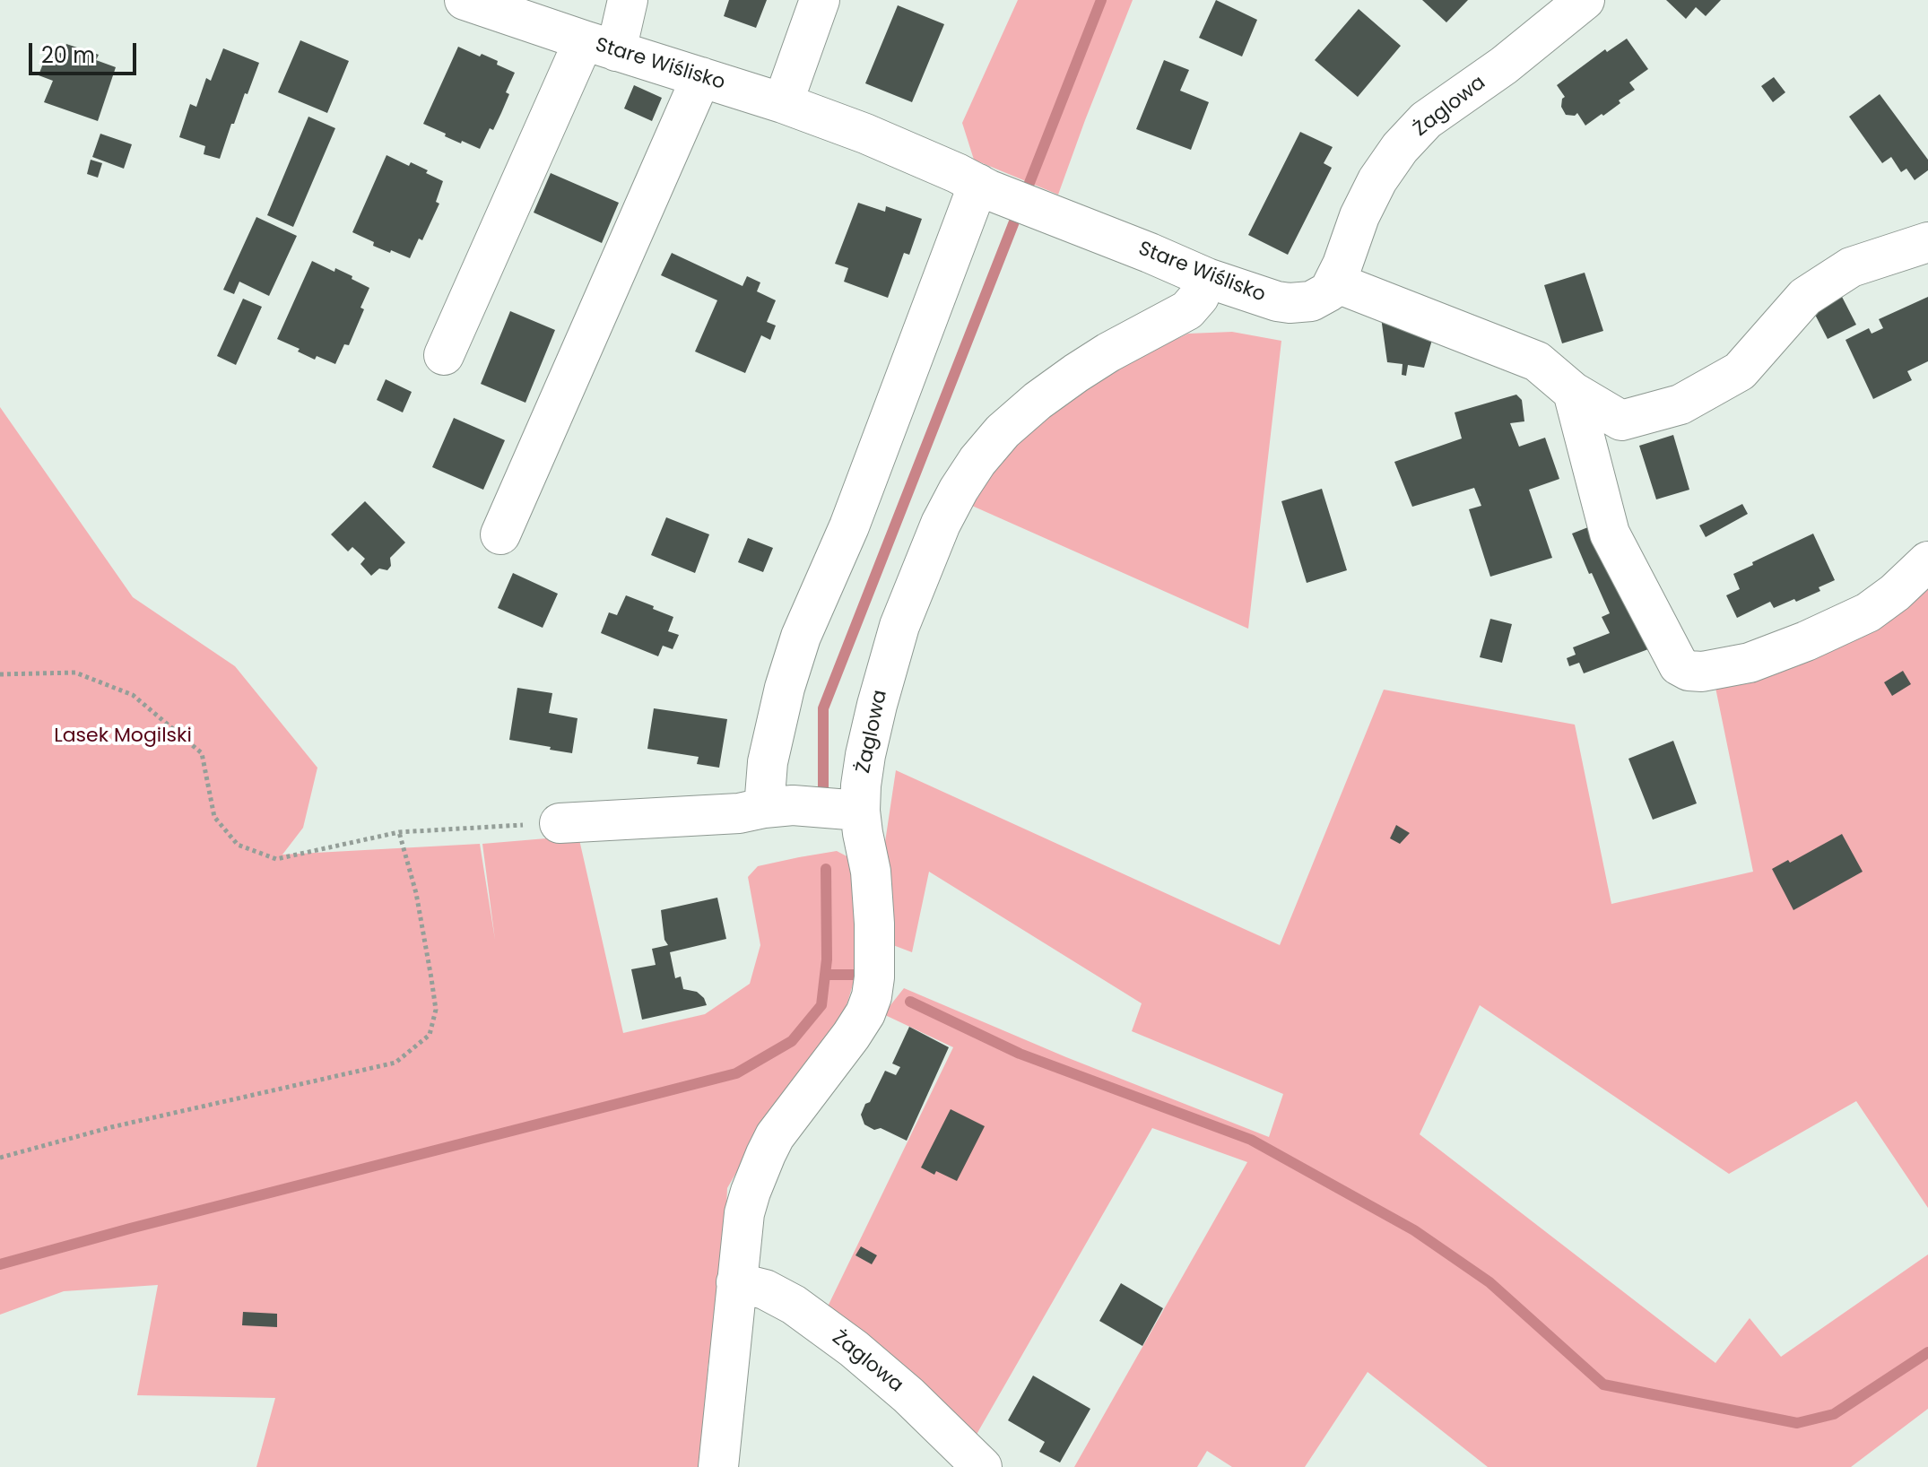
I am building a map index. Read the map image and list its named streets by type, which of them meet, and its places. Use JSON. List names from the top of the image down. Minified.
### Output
{"streets":{"street":["Stare Wiślisko","Żaglowa"]},"crossings":[["Stare Wiślisko","Żaglowa"]],"parks":["Lasek Mogilski"],"scale_bar":"20 m"}
